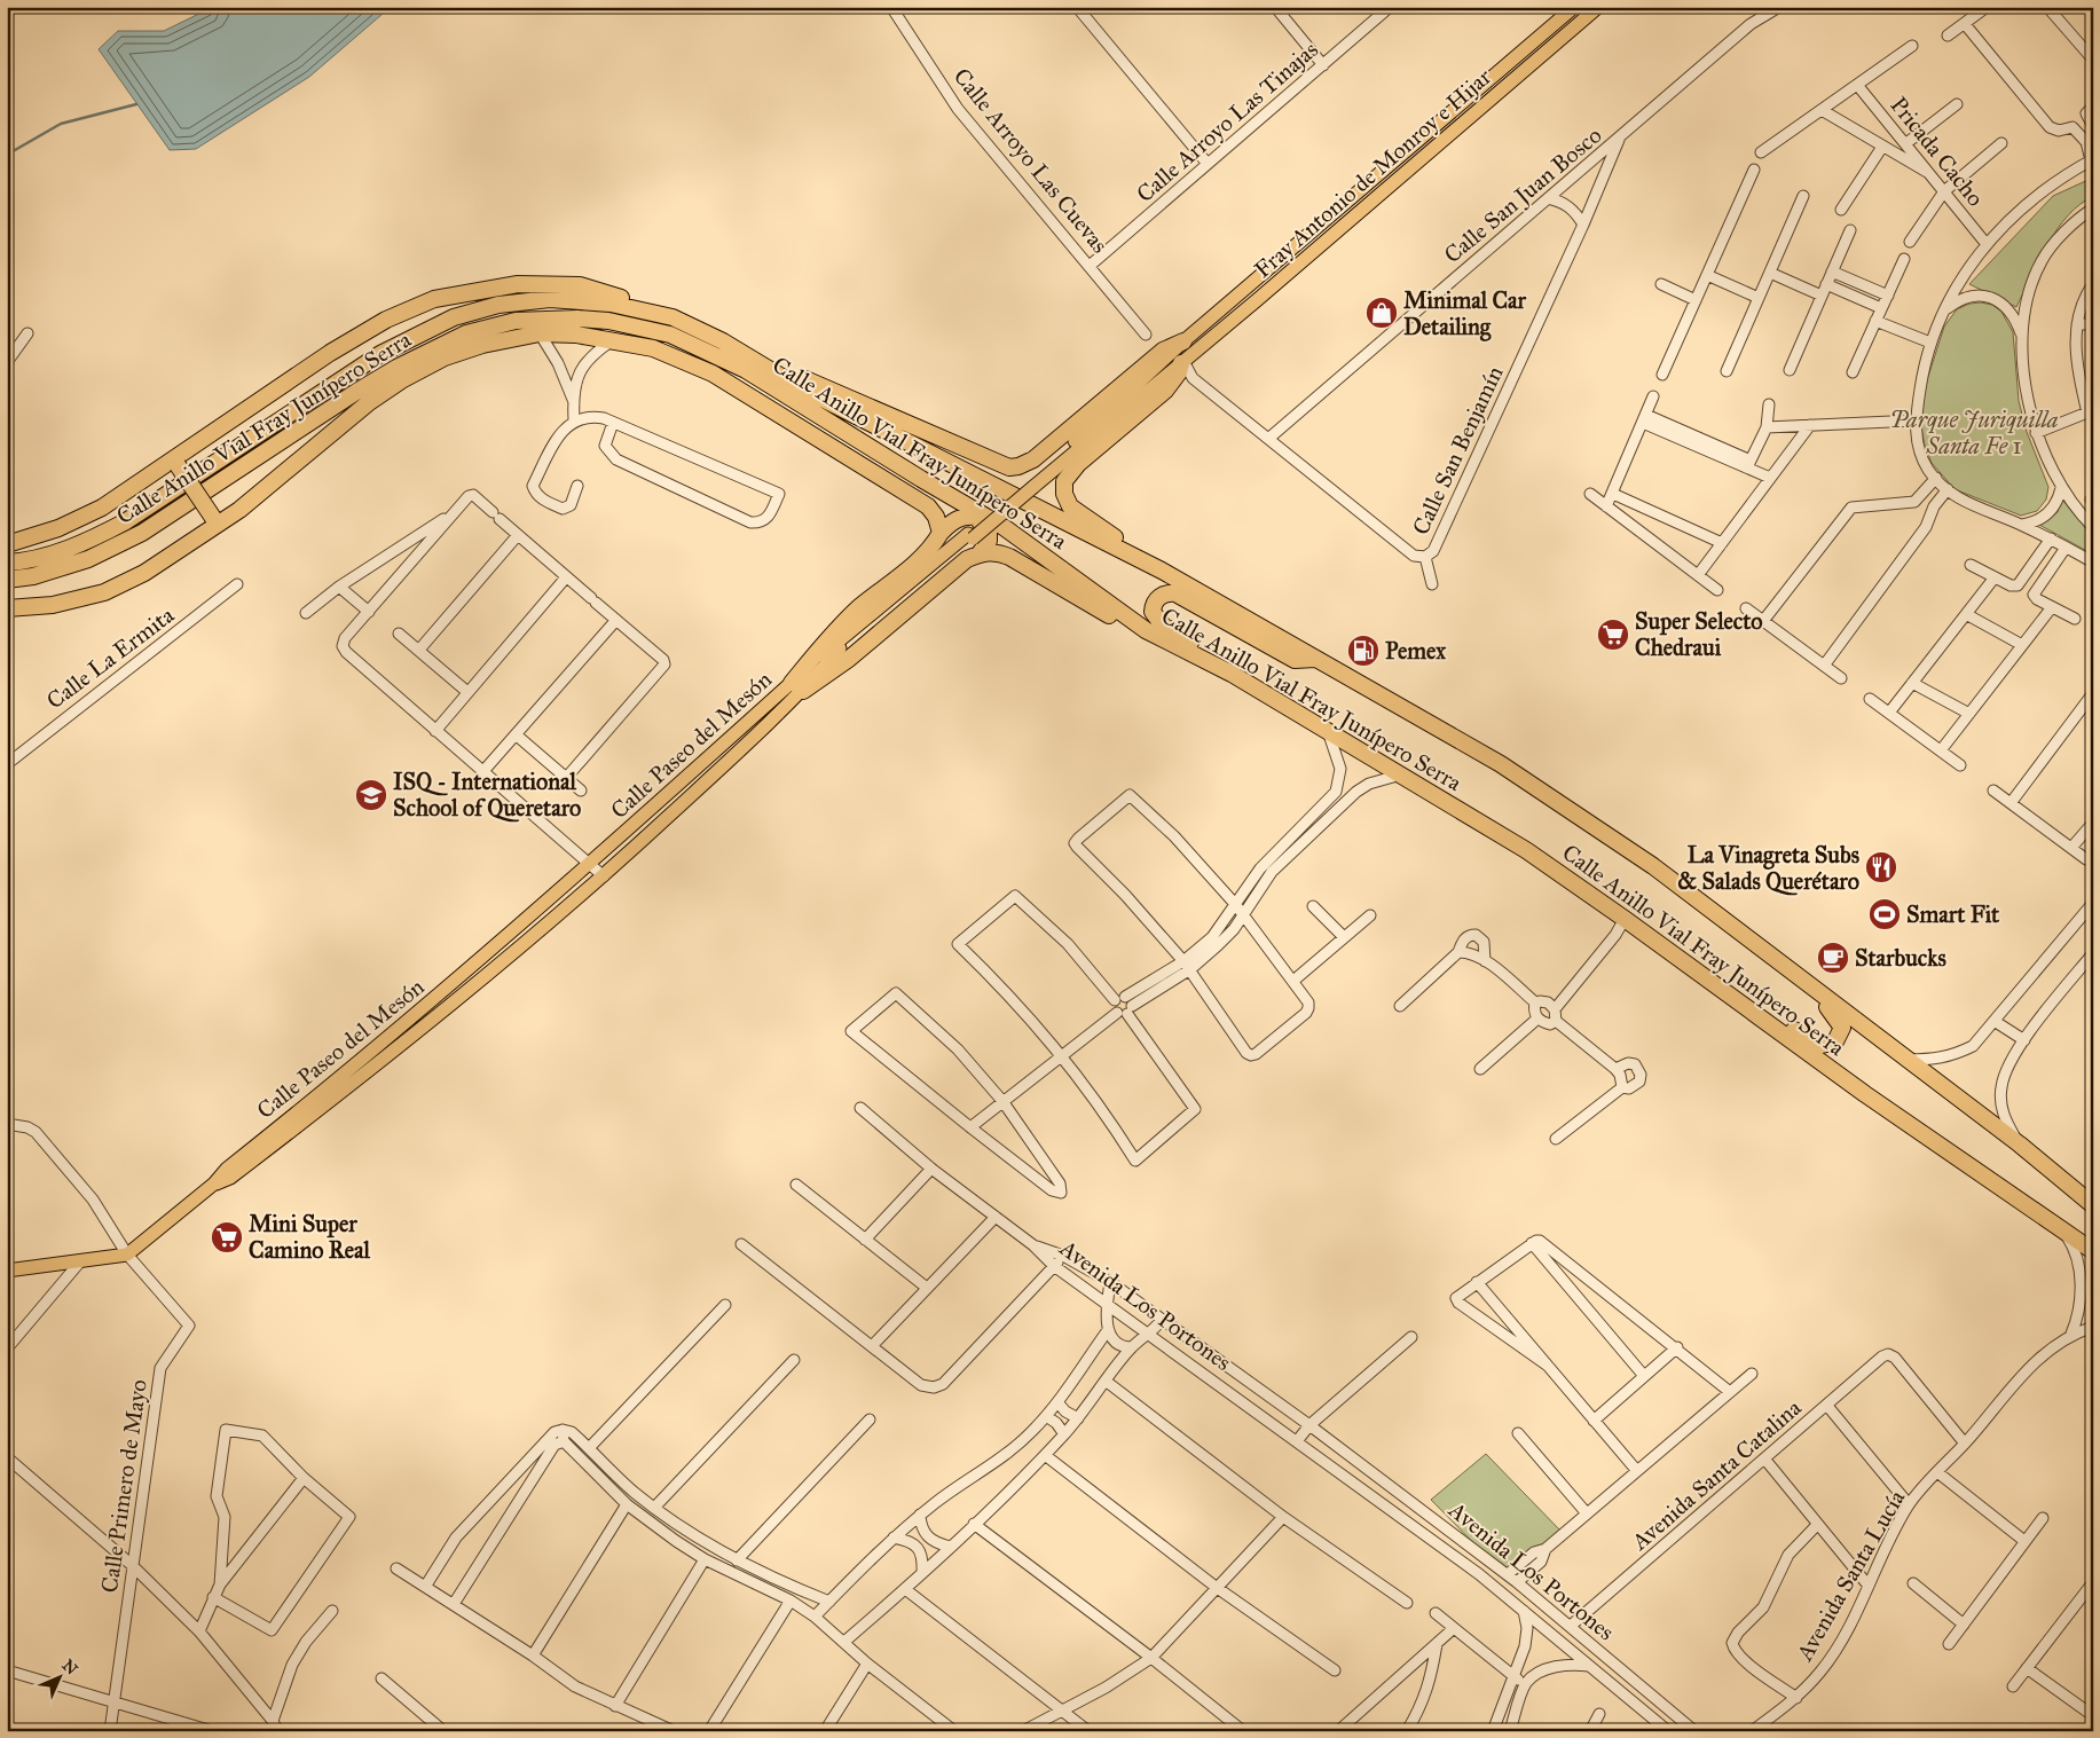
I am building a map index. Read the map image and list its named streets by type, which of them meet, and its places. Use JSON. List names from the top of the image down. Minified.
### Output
{"streets":{"highway":["Calle Anillo Vial Fray Junípero Serra"],"main road":["Fray Antonio de Monroy e Hijar","Calle Paseo del Mesón"],"street":["Calle Arroyo Las Tinajas","Pricada Cacho","Calle Arroyo Las Cuevas","Calle San Juan Bosco","Calle San Benjamín","Calle La Ermita","Avenida Los Portones","Avenida Santa Catalina","Calle Primero de Mayo","Avenida Santa Lucía"]},"crossings":[["Calle Arroyo Las Tinajas","Calle Arroyo Las Cuevas"],["Fray Antonio de Monroy e Hijar","Calle Paseo del Mesón"],["Calle San Juan Bosco","Calle San Benjamín"],["Calle Paseo del Mesón","Calle Primero de Mayo"],["Avenida Los Portones","Avenida Santa Catalina"],["Avenida Santa Catalina","Avenida Santa Lucía"]],"parks":["Parque Juriquilla Santa Fe 1"],"places":{"shop":["Minimal Car Detailing"],"supermarket":["Super Selecto Chedraui","Mini Super Camino Real"],"fuel station":["Pemex"],"school or university":["ISQ - International School of Queretaro"],"restaurant":["La Vinagreta Subs & Salads Querétaro"],"sports":["Smart Fit"],"cafe":["Starbucks"]},"north":"top right"}
